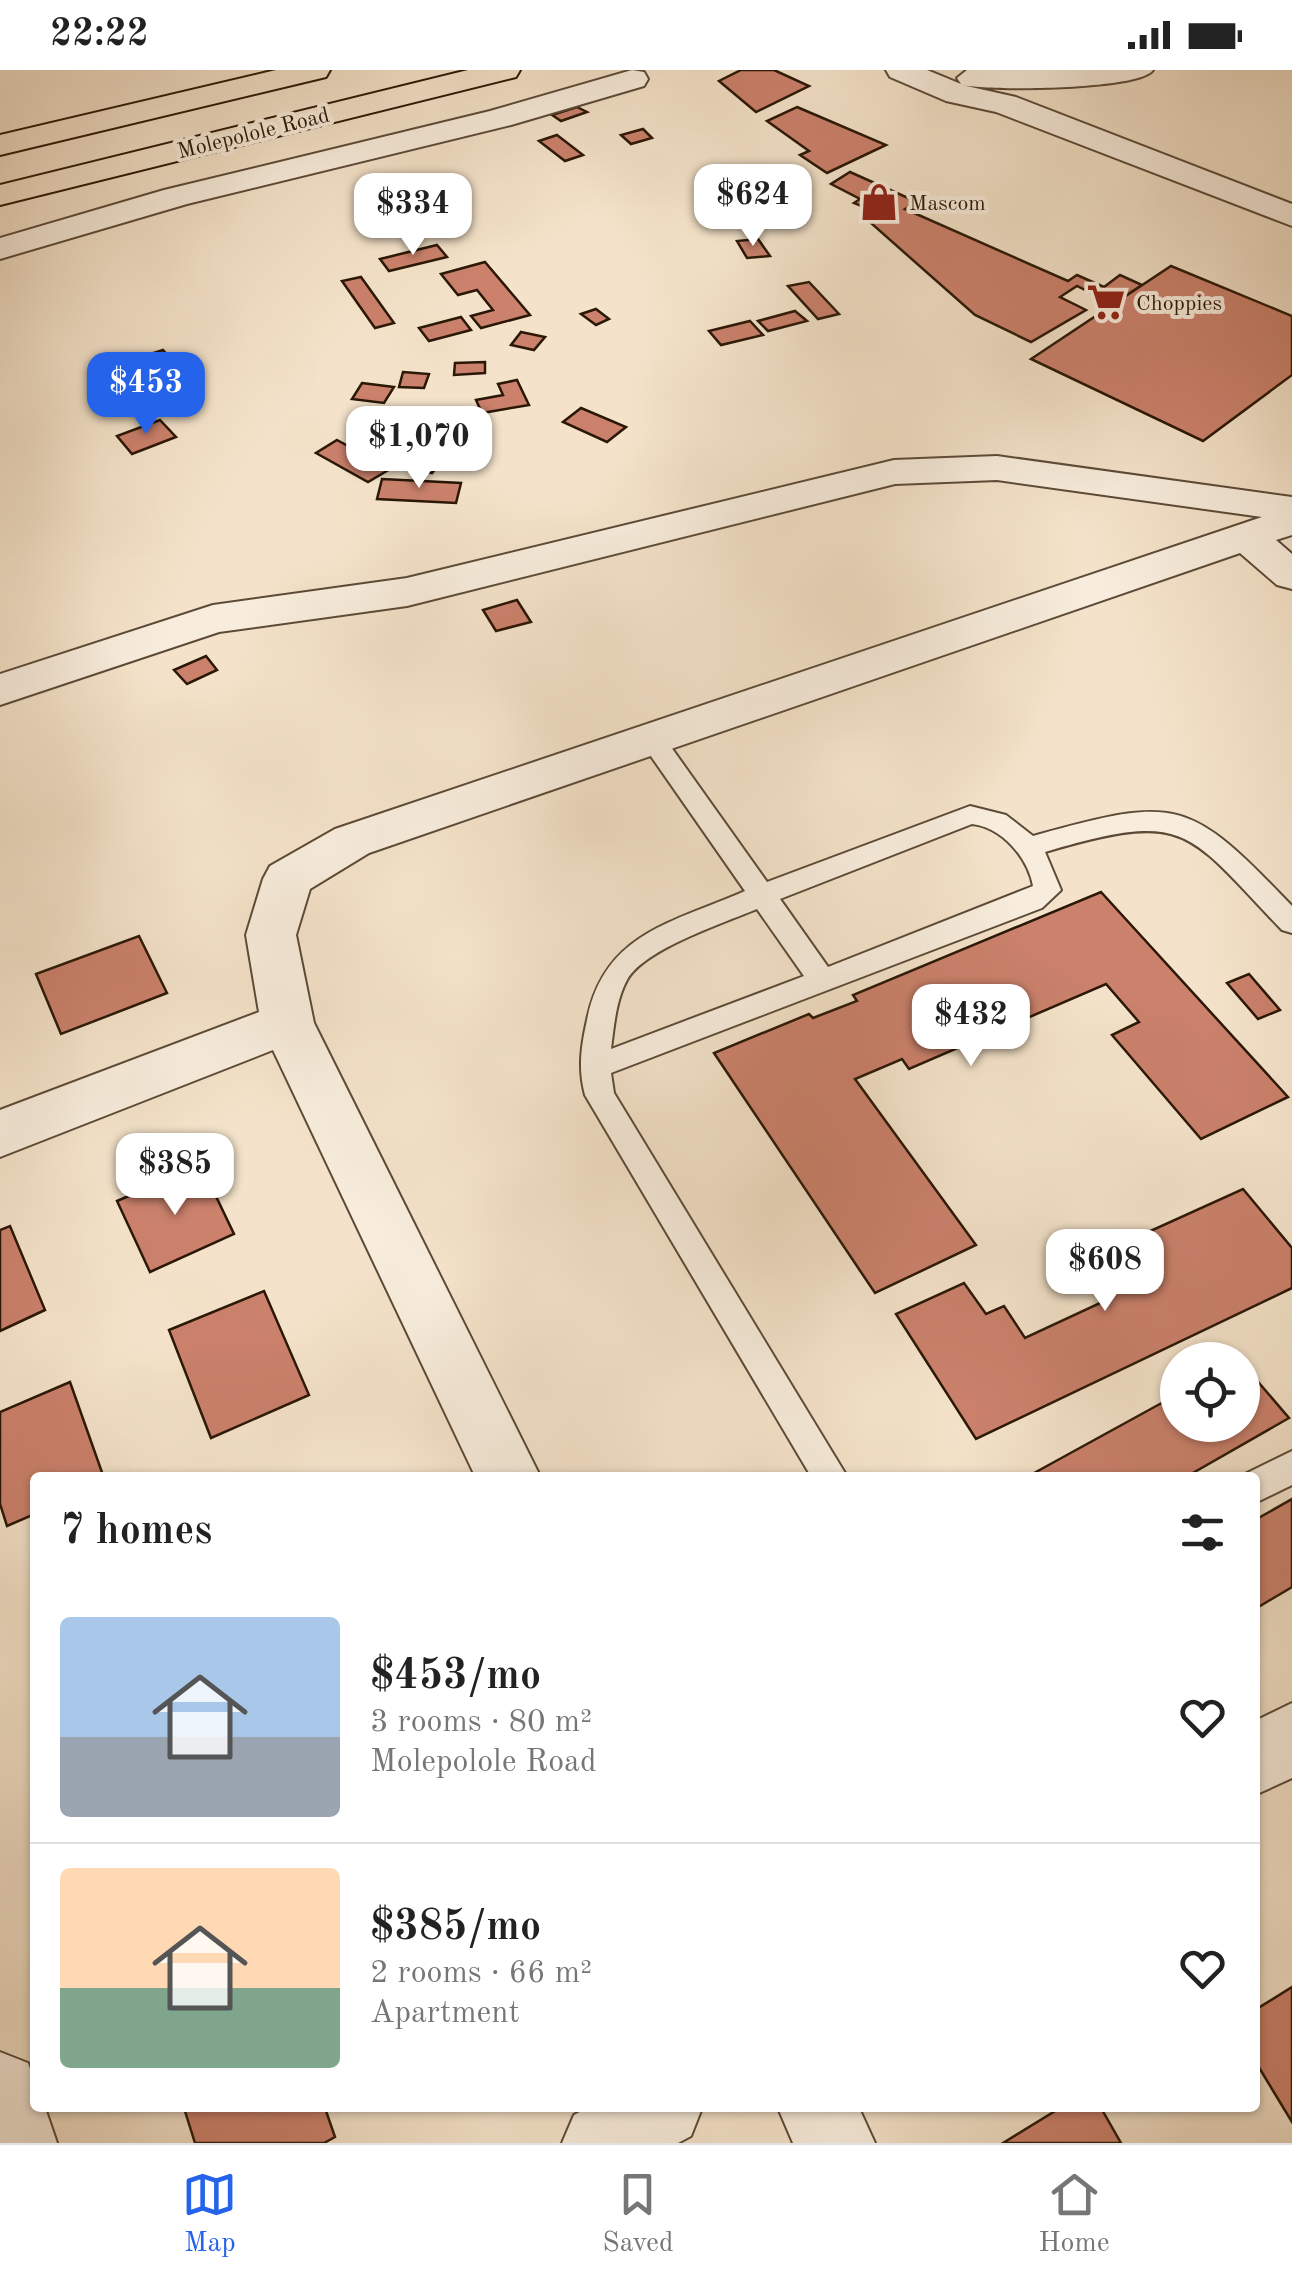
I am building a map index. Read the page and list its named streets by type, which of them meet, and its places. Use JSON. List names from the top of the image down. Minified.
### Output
{"streets":{"main road":["Molepolole Road"]},"places":{"shop":["Mascom"],"supermarket":["Choppies"]},"page":{"status":"22:22","price":["$624","$334","$453","$1,070","$432","$385","$608"],"heading":"7 homes","list":[{"name":"$453/mo","note":"3 rooms · 80 m² · Molepolole Road"},{"name":"$385/mo","note":"2 rooms · 66 m² · Apartment"}],"tabs":["Map","Saved","Home"]}}
